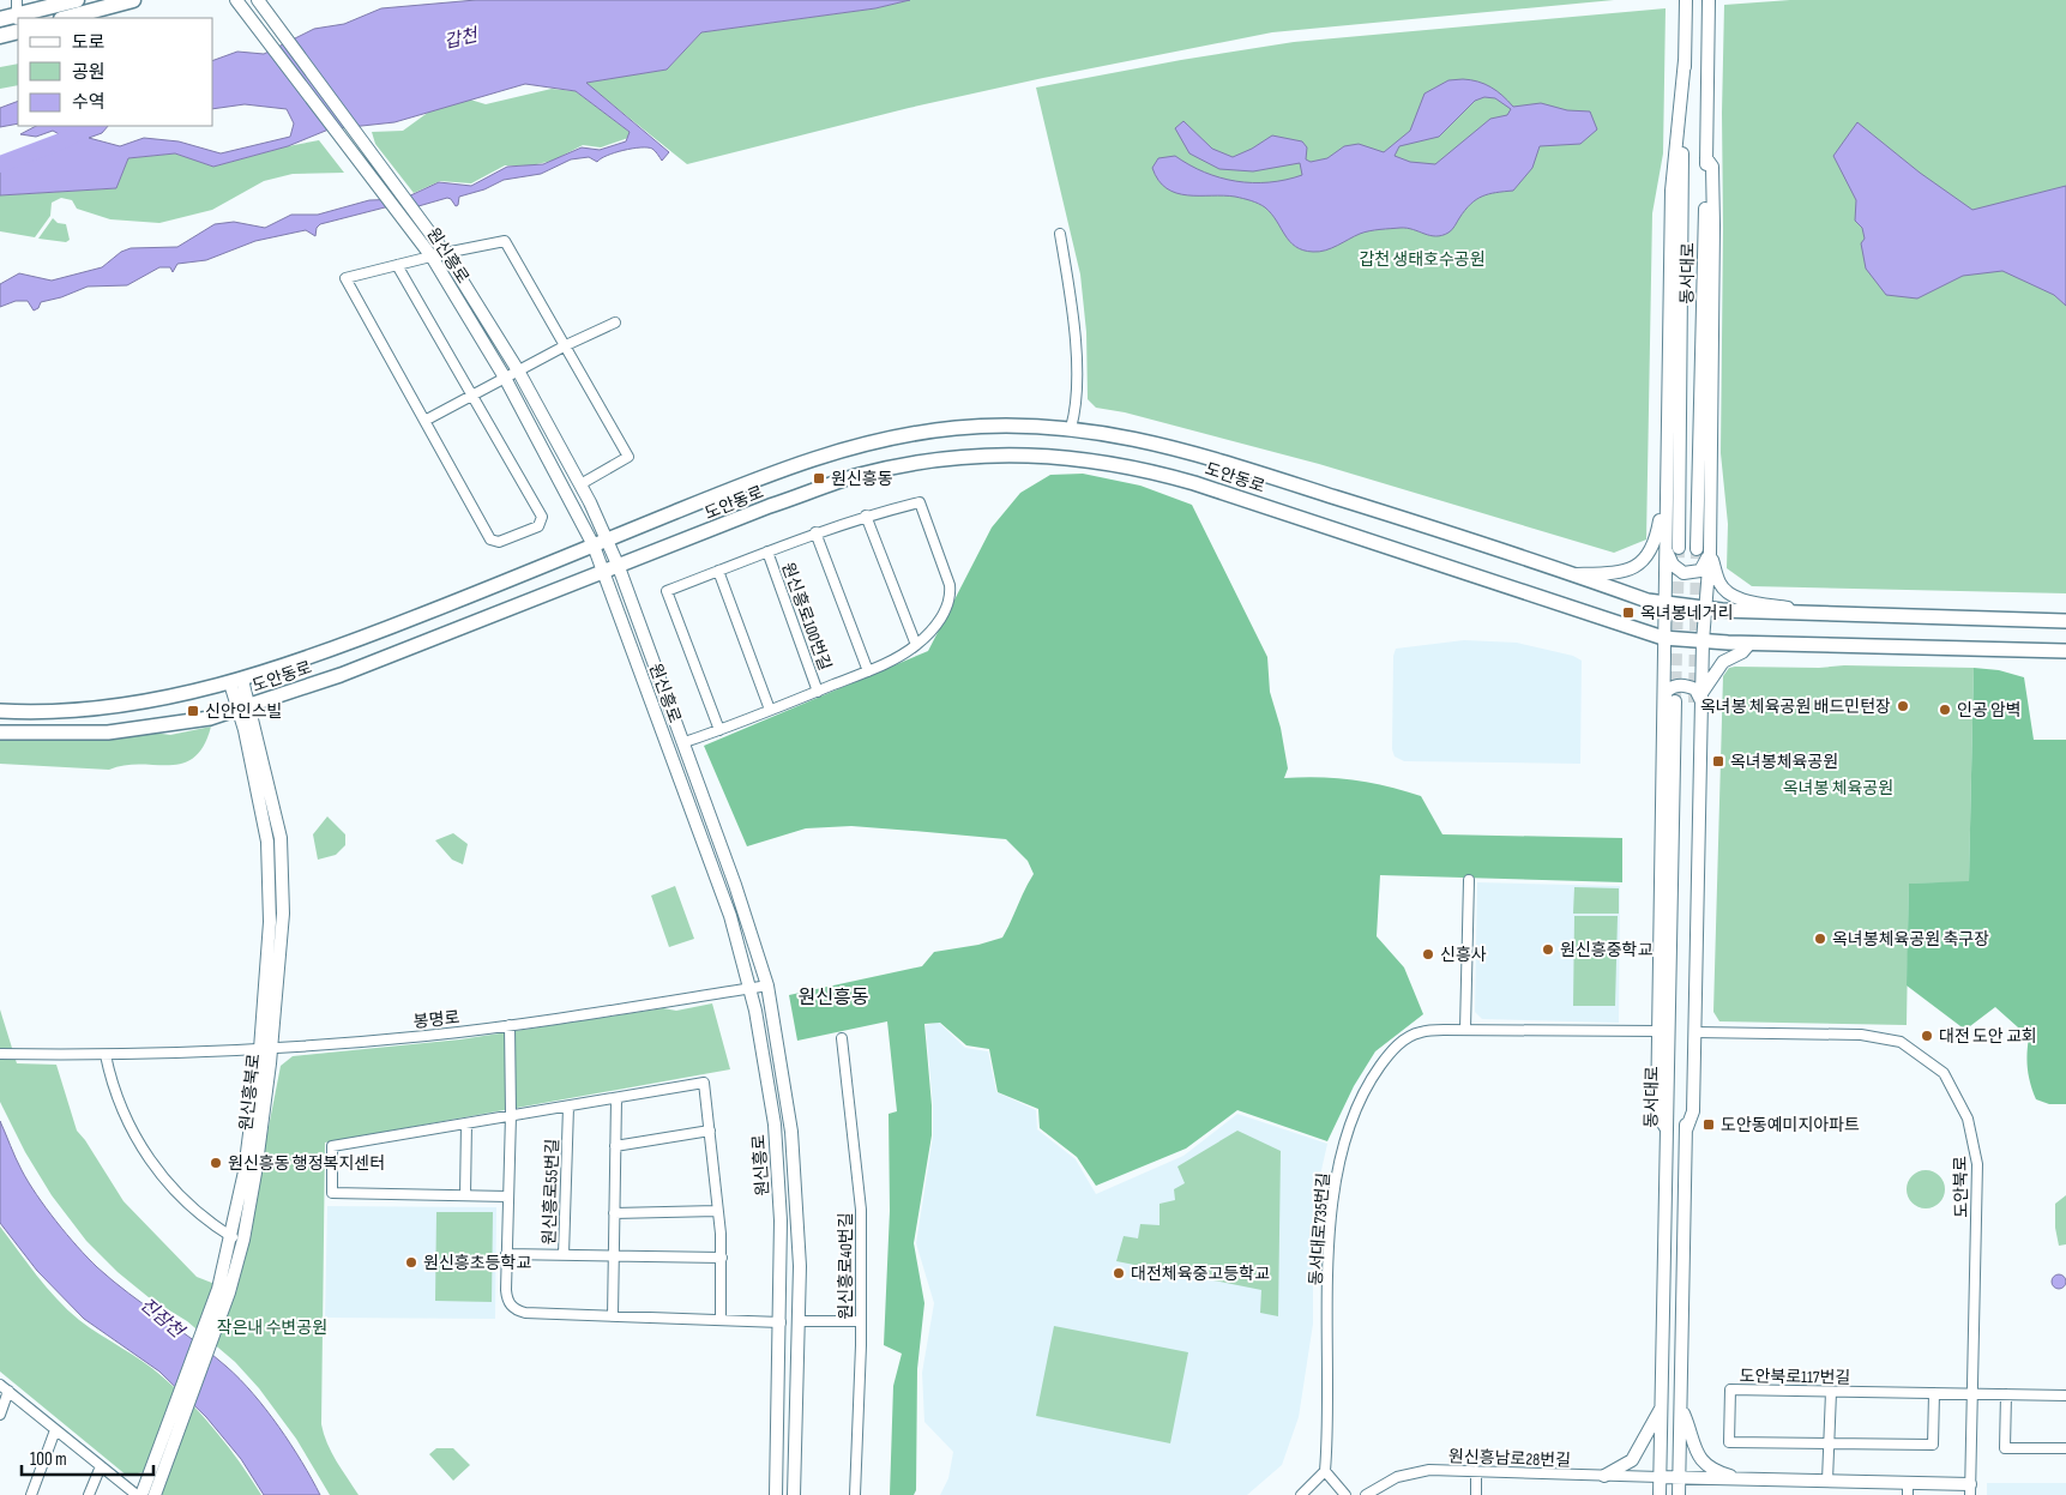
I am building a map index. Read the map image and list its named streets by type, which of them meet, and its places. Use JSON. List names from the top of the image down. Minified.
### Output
{"streets":{"main road":["도안동로"],"street":["원신흥로","동서대로","원신흥로100번길","봉명로","원신흥북로","도안북로","원신흥로55번길","동서대로735번길","원신흥로40번길","도안북로117번길","원신흥남로28번길"]},"crossings":[["원신흥로","도안동로"],["원신흥로","원신흥로100번길"],["원신흥로","봉명로"],["동서대로","원신흥남로28번길"],["도안동로","원신흥북로"],["봉명로","원신흥북로"],["도안북로","도안북로117번길"]],"districts":["원신흥동"],"water":["갑천","진잠천"],"parks":["갑천 생태호수공원","옥녀봉 체육공원","작은내 수변공원"],"places":{"transit":["원신흥동","옥녀봉네거리","신안인스빌","옥녀봉체육공원","도안동예미지아파트"],"other":["옥녀봉 체육공원 배드민턴장","인공 암벽","옥녀봉체육공원 축구장","원신흥중학교","신흥사","대전 도안 교회","원신흥동 행정복지센터","원신흥초등학교","대전체육중고등학교"]},"legend":["도로","공원","수역"],"scale_bar":"100 m"}
